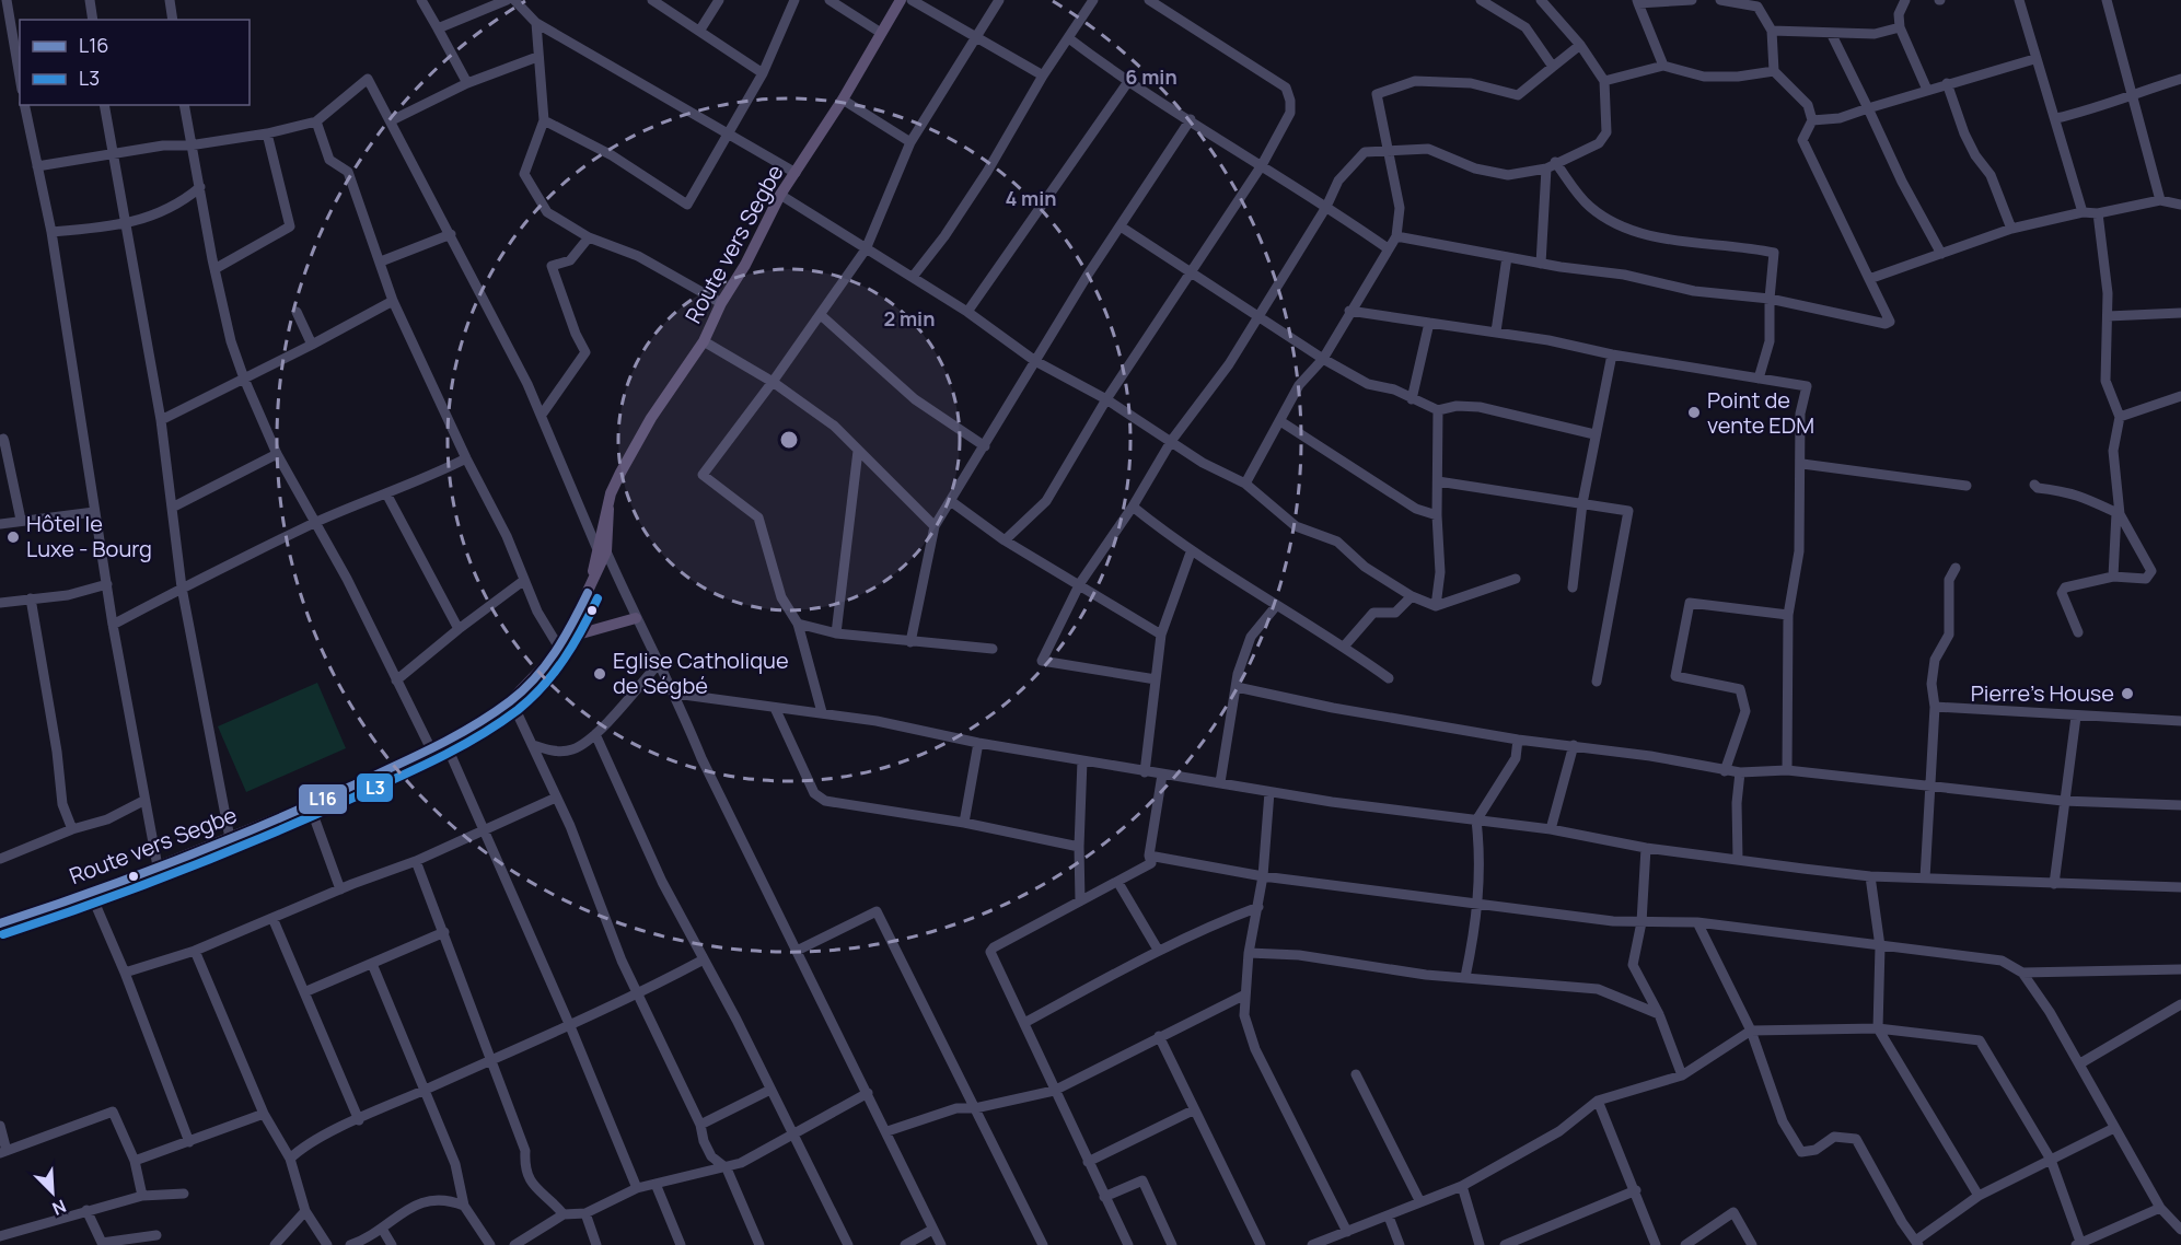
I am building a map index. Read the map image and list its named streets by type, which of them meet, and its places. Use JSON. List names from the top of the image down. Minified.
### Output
{"streets":{"main road":["Route vers Segbe"]},"places":["Point de vente EDM","Hôtel le Luxe - Bourg","Eglise Catholique de Ségbé","Pierre's House"],"lines":["transit line L16","transit line L3"],"legend":["L16","L3"],"north":"bottom right","rings":["6 min","4 min","2 min"]}
